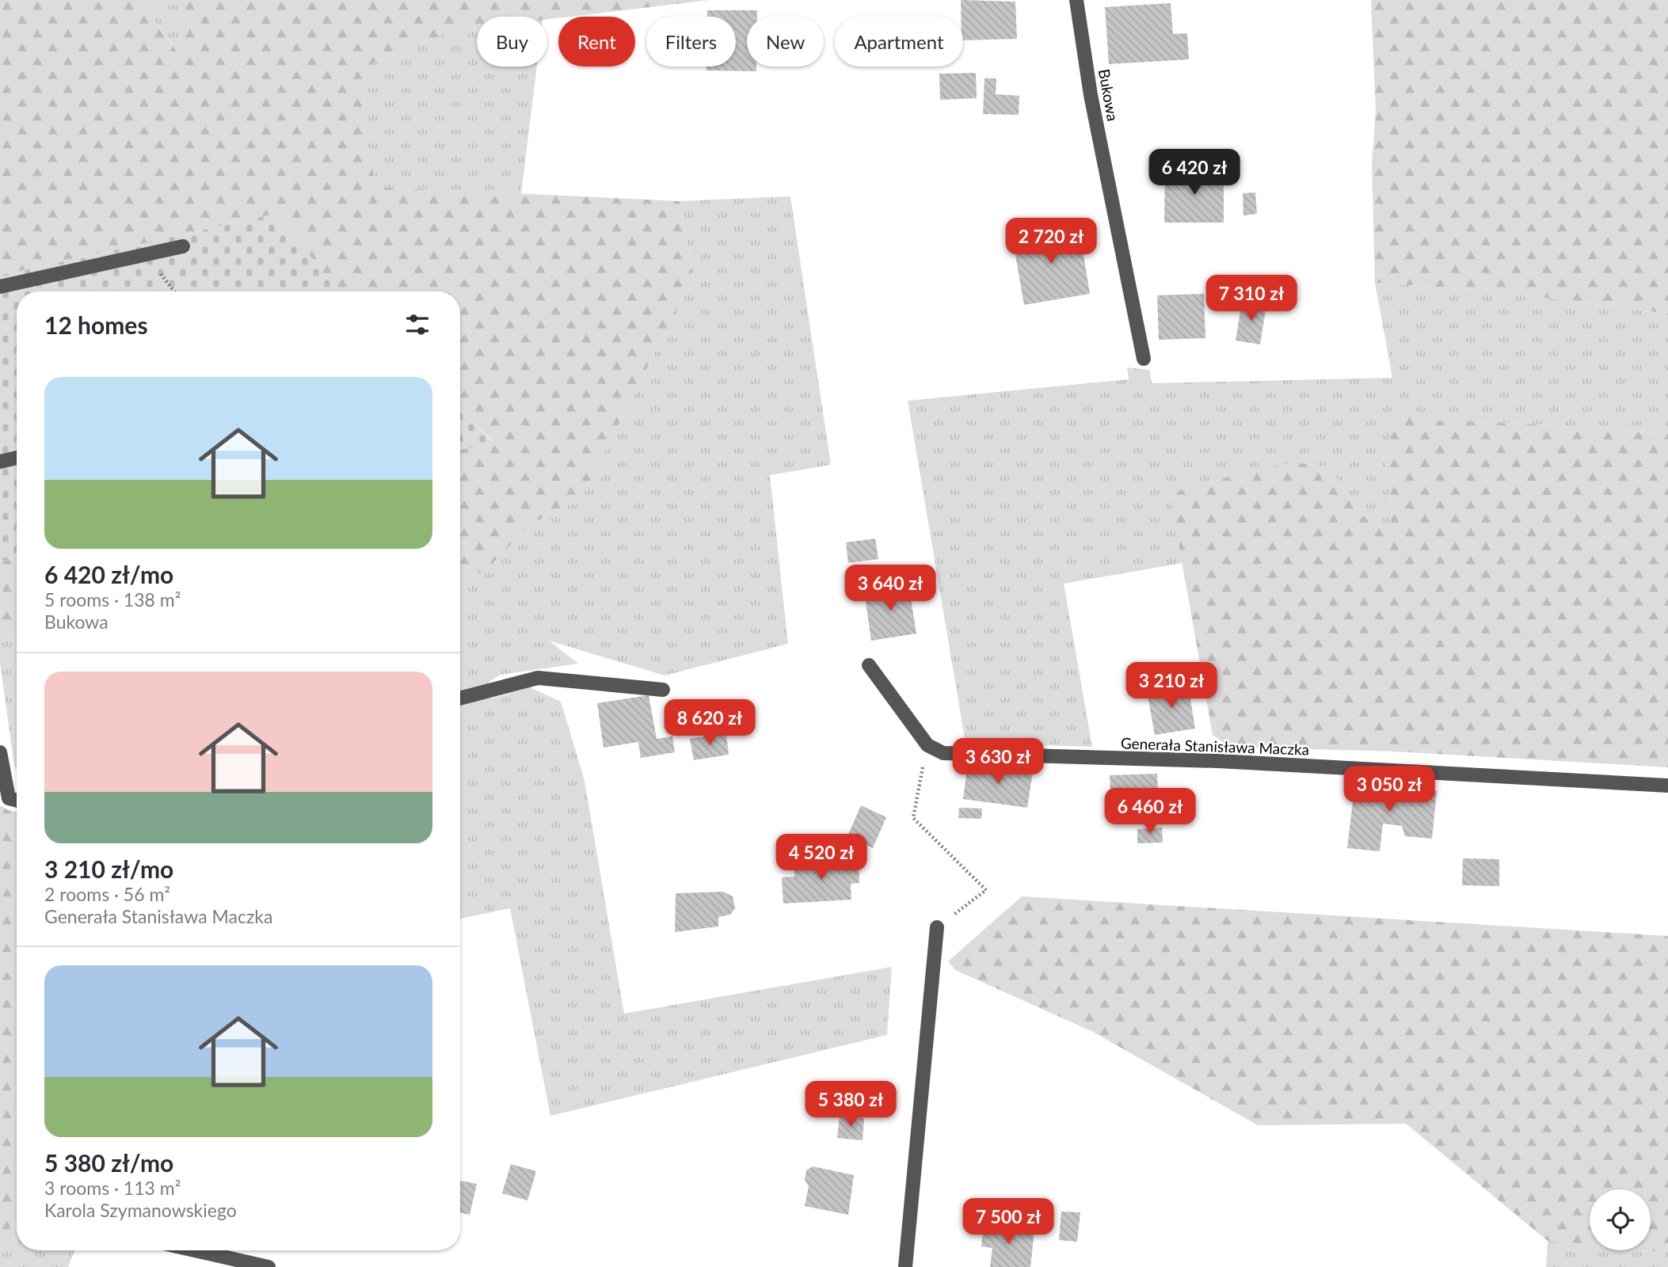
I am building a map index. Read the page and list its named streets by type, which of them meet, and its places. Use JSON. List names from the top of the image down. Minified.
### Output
{"streets":{"street":["Bukowa","Generała Stanisława Maczka"]},"page":{"chip":["Buy","Rent","Filters","New","Apartment"],"price":["6 420 zł","2 720 zł","7 310 zł","3 640 zł","3 210 zł","8 620 zł","3 630 zł","3 050 zł","6 460 zł","4 520 zł","5 380 zł","7 500 zł"],"heading":"12 homes","list":[{"name":"6 420 zł/mo","note":"5 rooms · 138 m² · Bukowa"},{"name":"3 210 zł/mo","note":"2 rooms · 56 m² · Generała Stanisława Maczka"},{"name":"5 380 zł/mo","note":"3 rooms · 113 m² · Karola Szymanowskiego"}]}}
